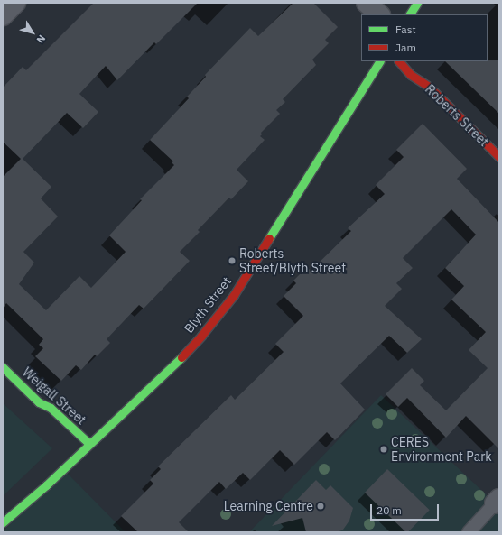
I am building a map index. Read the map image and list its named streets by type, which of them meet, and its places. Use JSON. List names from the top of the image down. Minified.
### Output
{"streets":{"street":["Roberts Street","Blyth Street","Weigall Street"]},"crossings":[["Blyth Street","Weigall Street"]],"places":["Roberts Street/Blyth Street","CERES Environment Park","Learning Centre"],"legend":["Fast","Jam"],"scale_bar":"20 m","north":"bottom right"}
